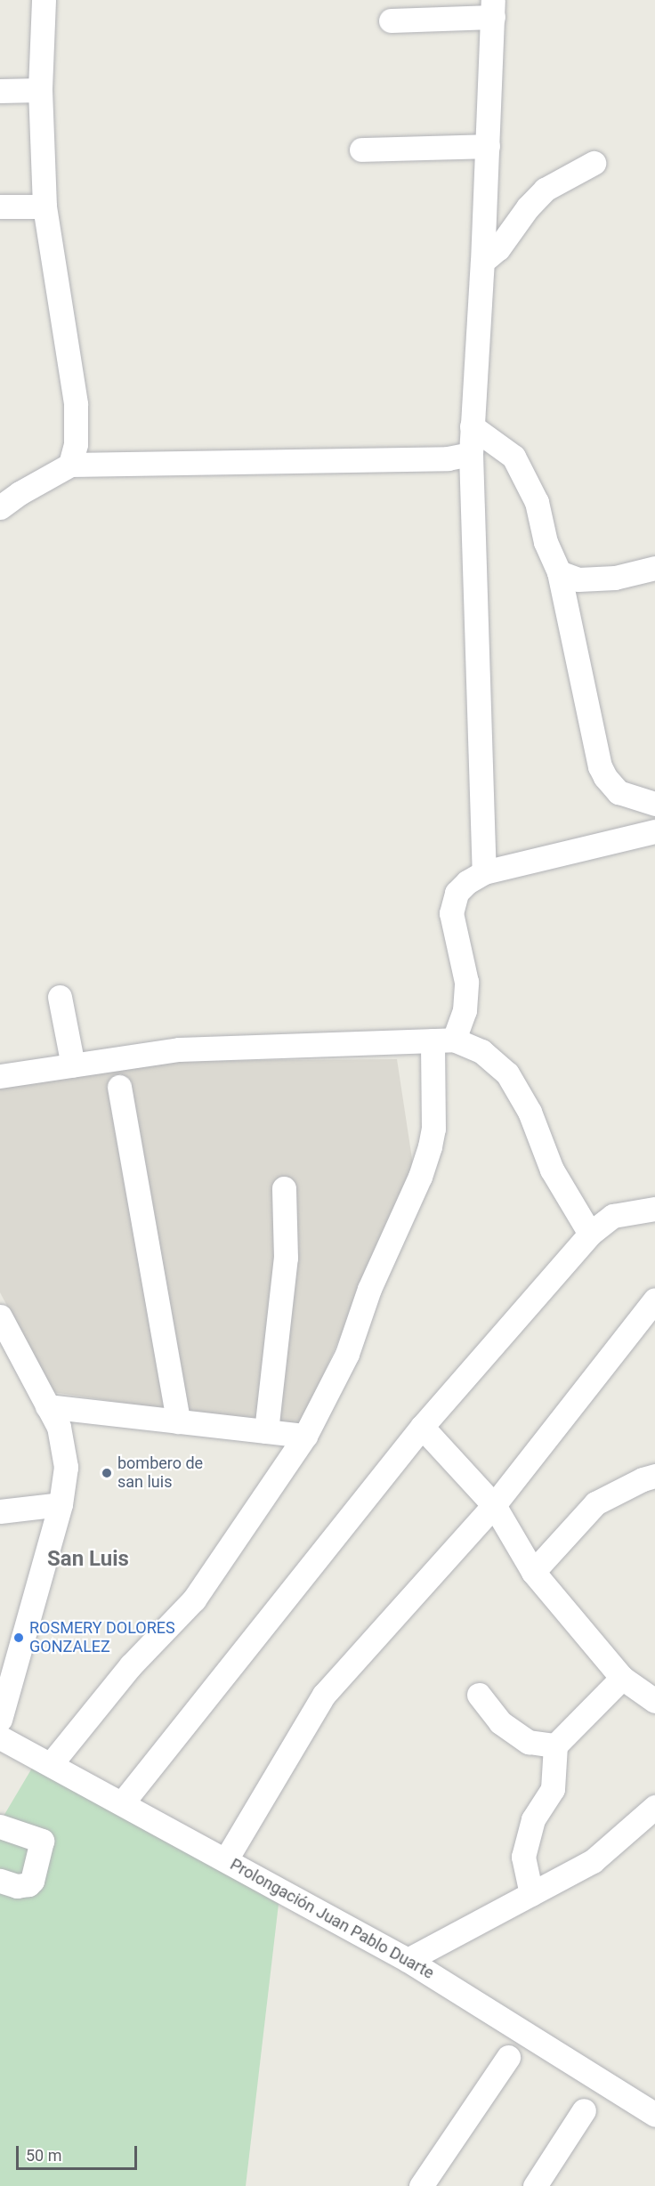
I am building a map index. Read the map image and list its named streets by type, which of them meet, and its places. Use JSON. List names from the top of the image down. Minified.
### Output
{"streets":{"street":["Prolongación Juan Pablo Duarte"]},"districts":["San Luis"],"places":["bombero de san luis","ROSMERY DOLORES GONZALEZ"],"scale_bar":"50 m"}
